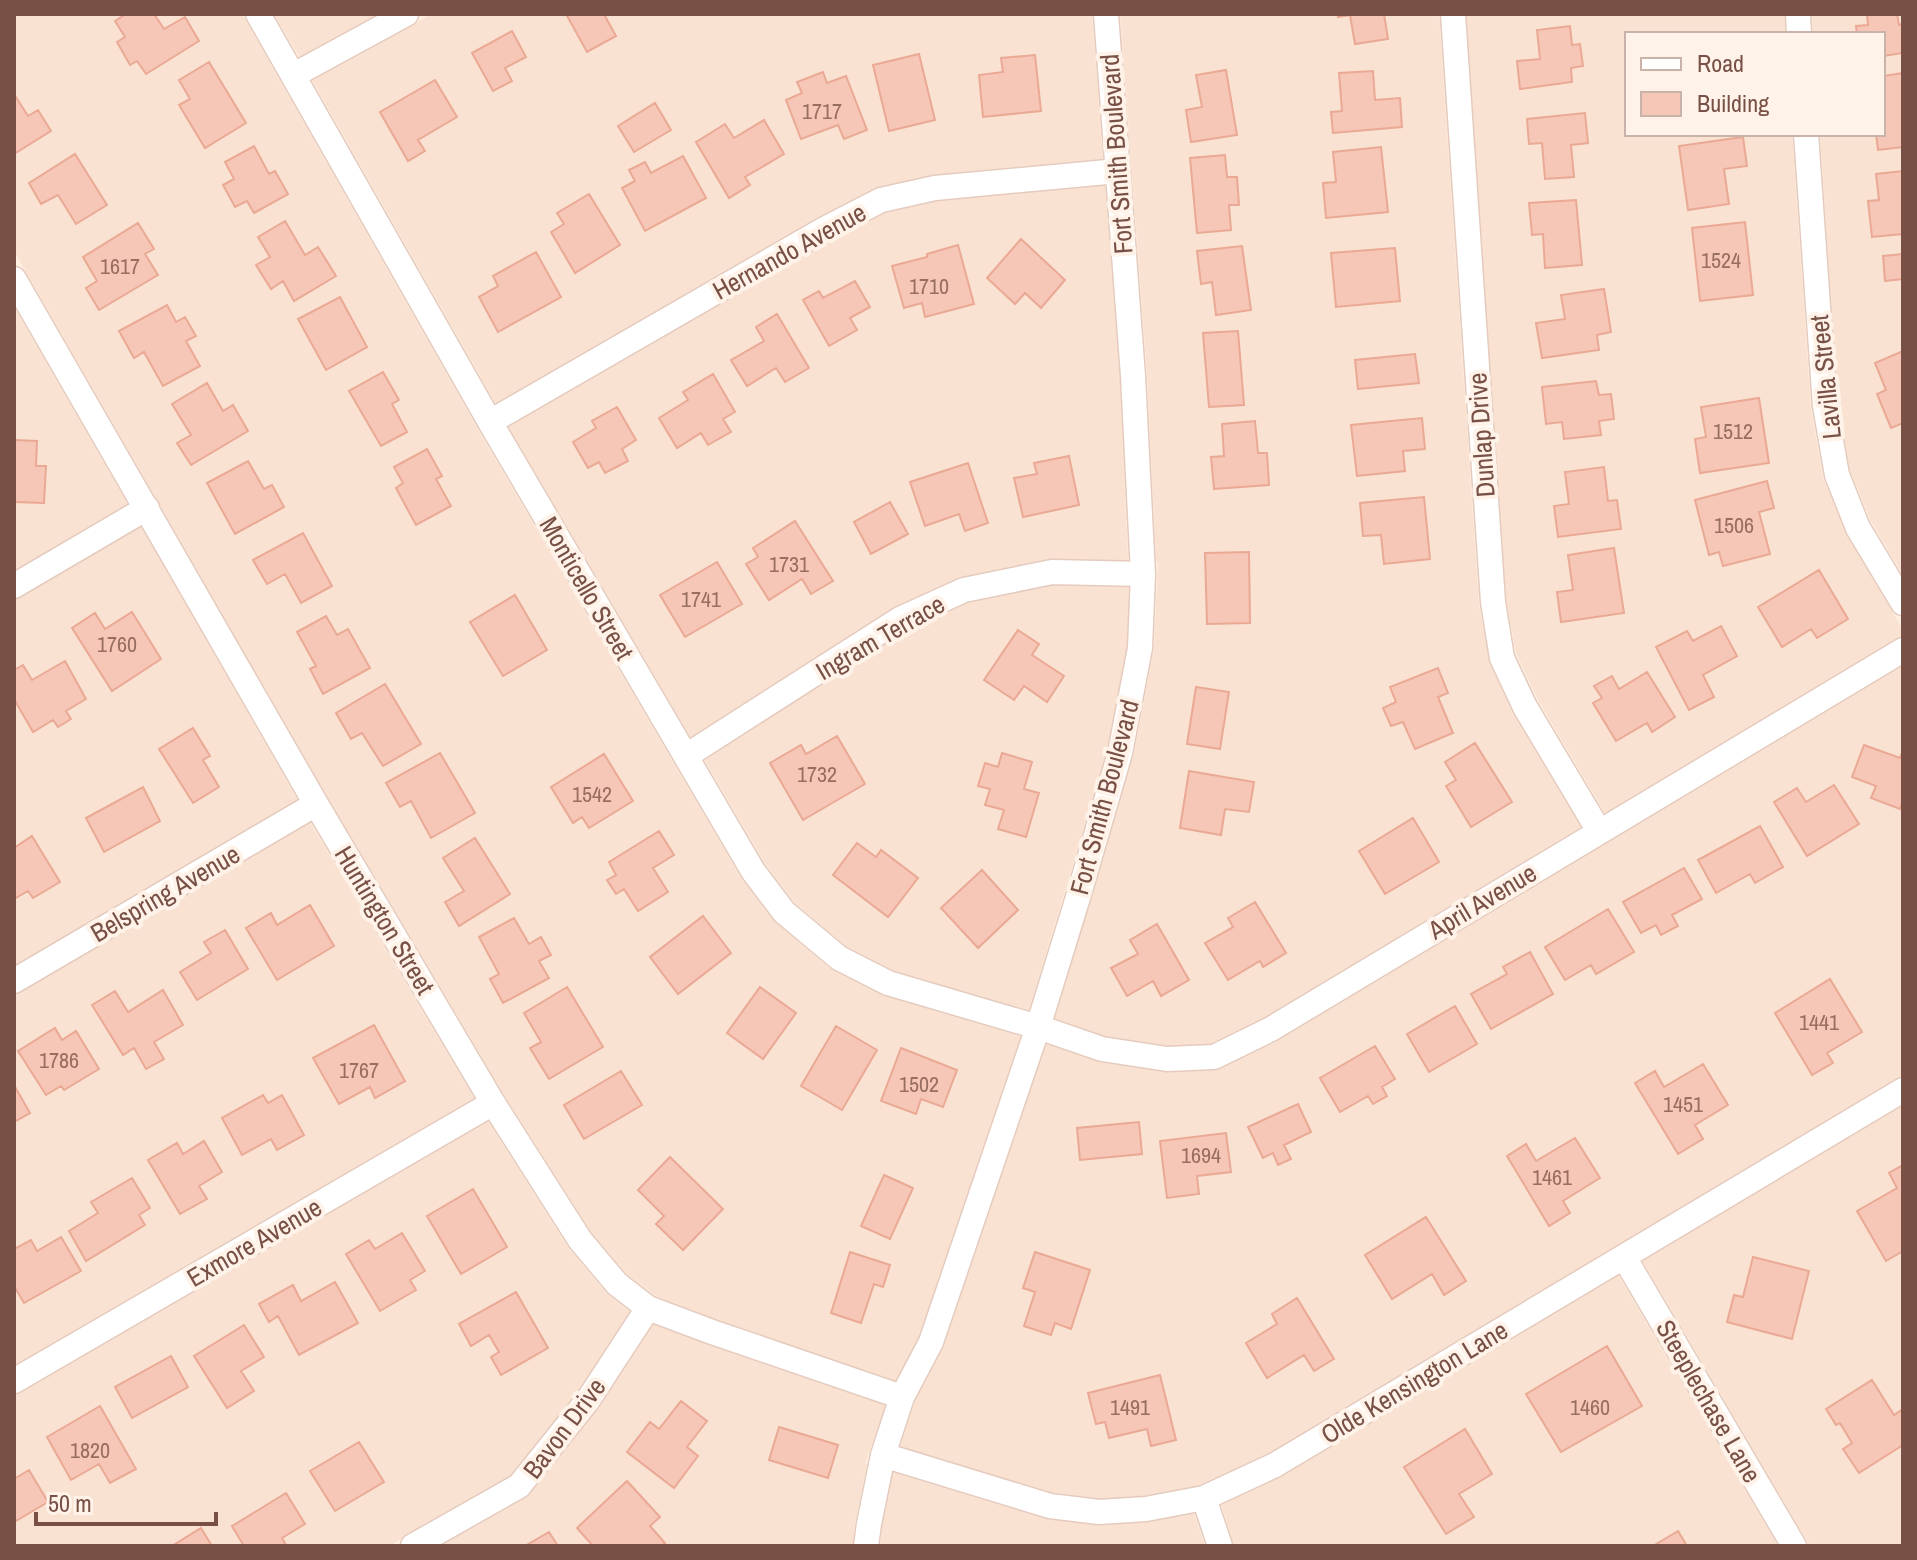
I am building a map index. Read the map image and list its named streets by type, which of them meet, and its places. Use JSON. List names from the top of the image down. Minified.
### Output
{"streets":{"street":["Fort Smith Boulevard","Hernando Avenue","Lavilla Street","Dunlap Drive","Monticello Street","Ingram Terrace","Belspring Avenue","April Avenue","Huntington Street","Exmore Avenue","Olde Kensington Lane","Steeplechase Lane","Bavon Drive"]},"crossings":[["Fort Smith Boulevard","Hernando Avenue"],["Fort Smith Boulevard","Monticello Street"],["Fort Smith Boulevard","Ingram Terrace"],["Fort Smith Boulevard","April Avenue"],["Fort Smith Boulevard","Huntington Street"],["Fort Smith Boulevard","Olde Kensington Lane"],["Hernando Avenue","Monticello Street"],["Dunlap Drive","April Avenue"],["Monticello Street","Ingram Terrace"],["Monticello Street","April Avenue"],["Belspring Avenue","Huntington Street"],["Huntington Street","Exmore Avenue"],["Huntington Street","Bavon Drive"],["Olde Kensington Lane","Steeplechase Lane"]],"house_numbers":["1717","1524","1617","1710","1512","1506","1731","1741","1760","1732","1542","1441","1786","1767","1502","1451","1694","1461","1491","1460","1820"],"legend":["Road","Building"],"scale_bar":"50 m"}
